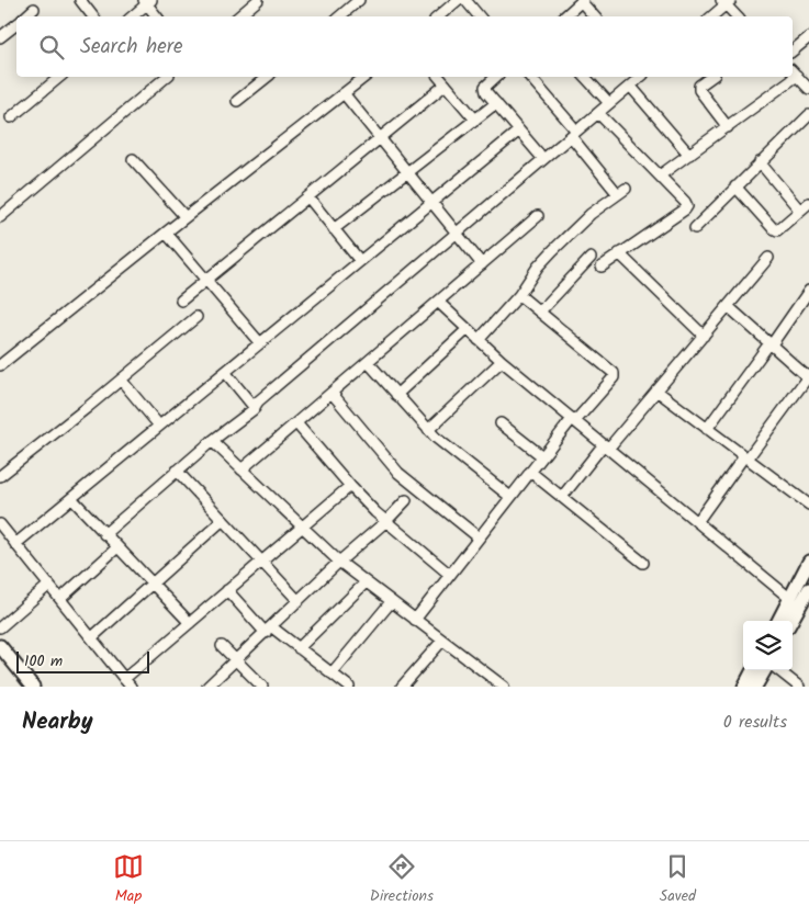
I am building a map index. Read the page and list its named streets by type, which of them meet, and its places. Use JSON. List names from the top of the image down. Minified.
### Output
{"scale_bar":"100 m","page":{"search":"Search here","scale":"100 m","heading":["Nearby","0 results"],"nav":["Map","Directions","Saved"]}}
